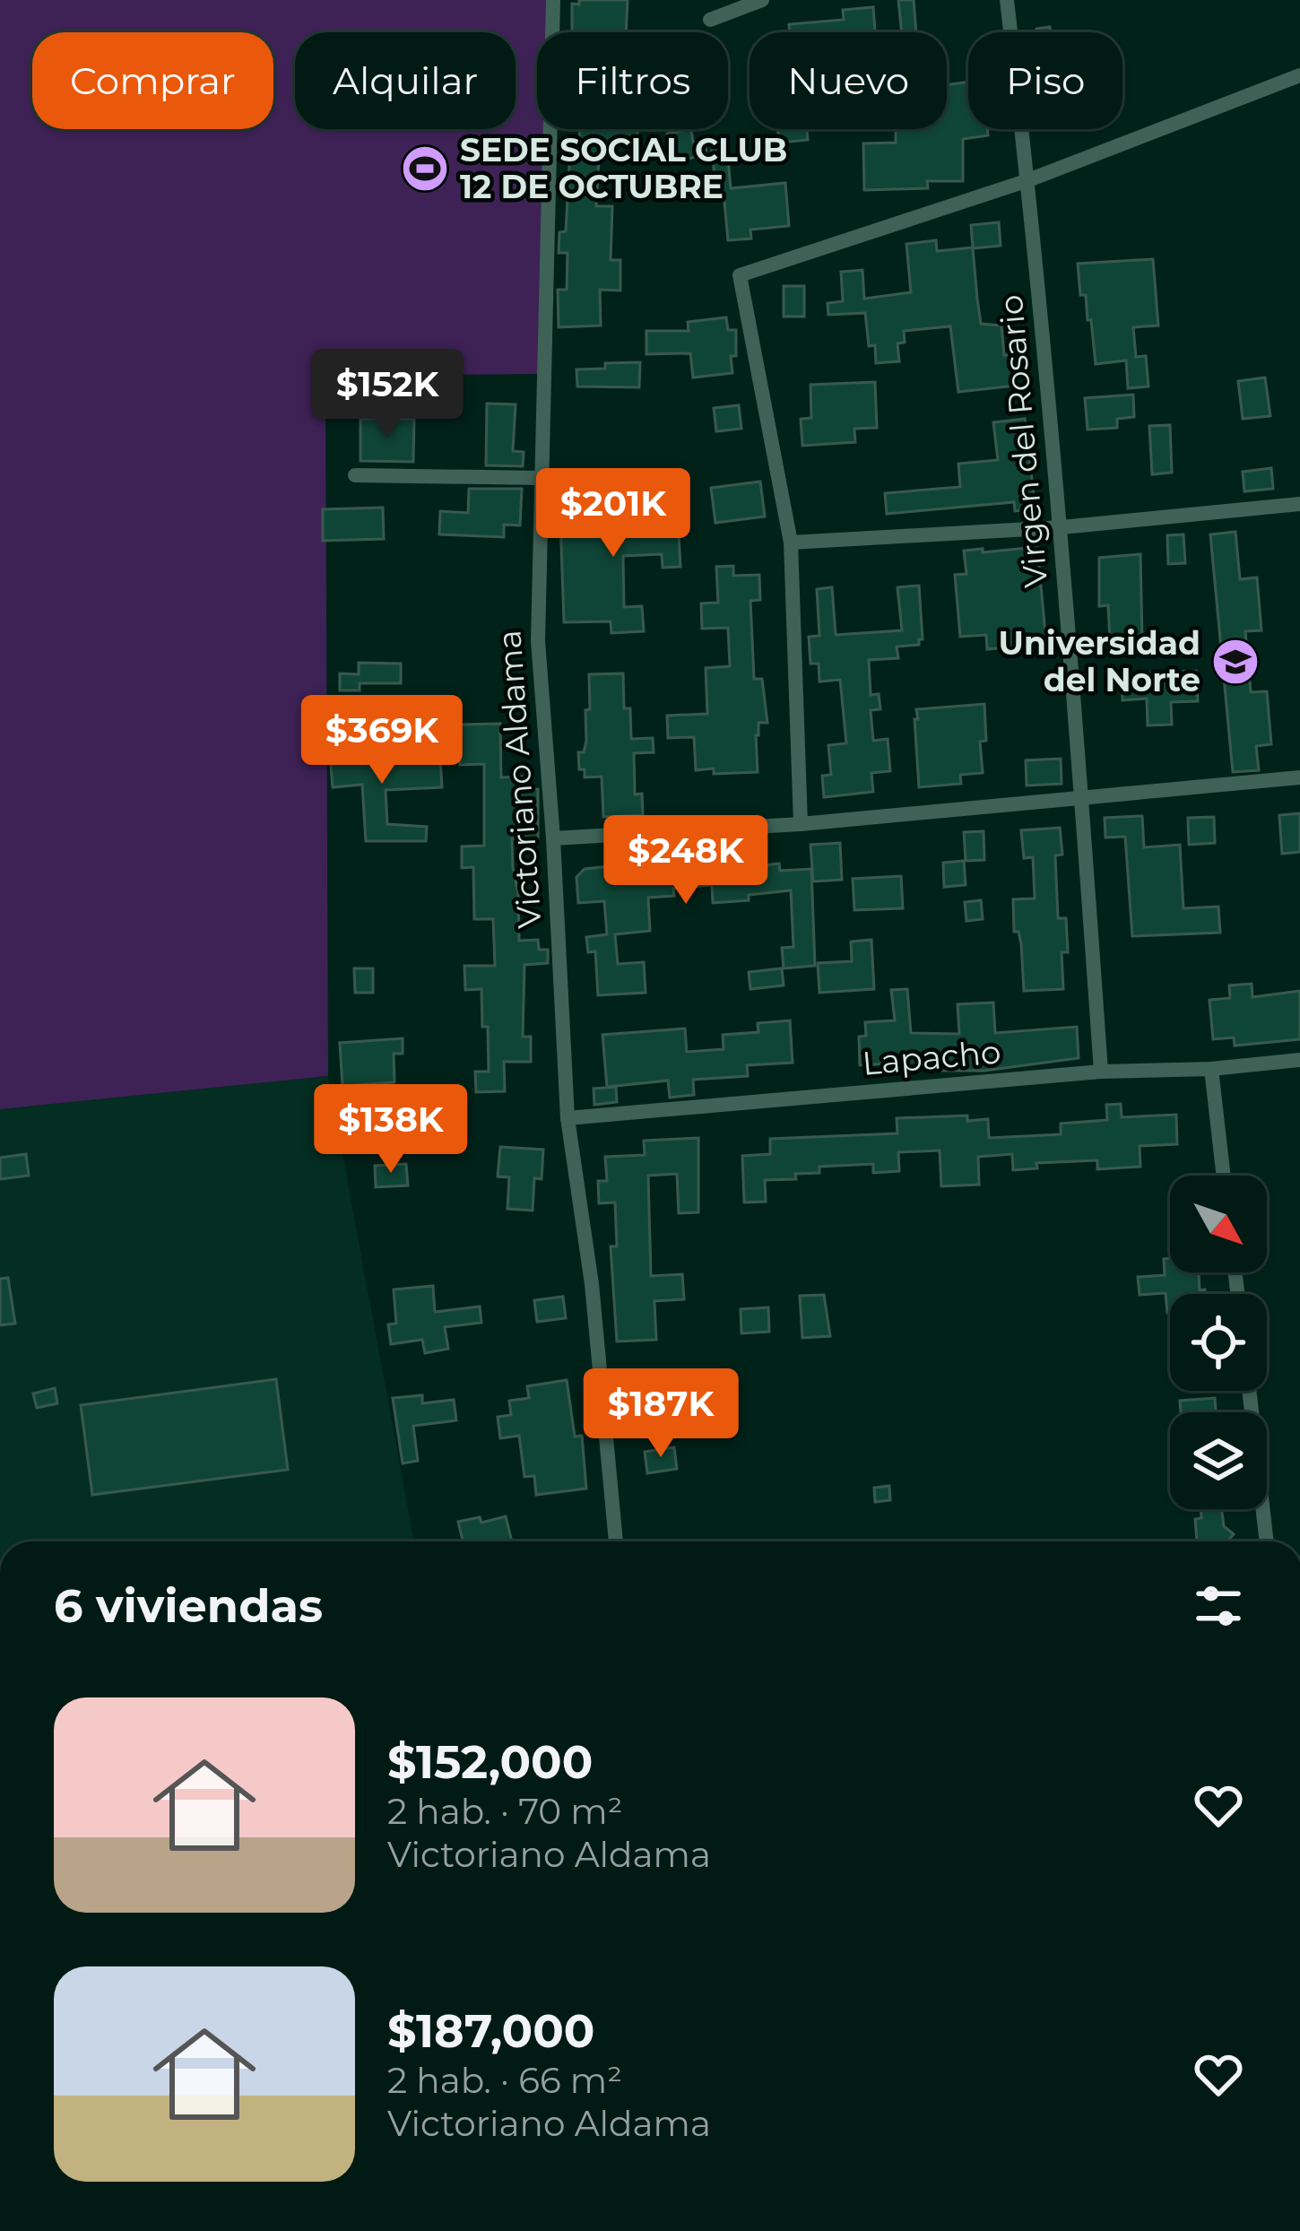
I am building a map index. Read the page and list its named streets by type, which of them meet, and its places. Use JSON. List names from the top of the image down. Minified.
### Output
{"streets":{"street":["Virgen del Rosario","Victoriano Aldama","Lapacho"]},"crossings":[["Virgen del Rosario","Lapacho"],["Victoriano Aldama","Lapacho"]],"places":{"sports":["SEDE SOCIAL CLUB 12 DE OCTUBRE"],"school or university":["Universidad del Norte"]},"north":"bottom right","page":{"chip":["Comprar","Alquilar","Filtros","Nuevo","Piso"],"price":["$152K","$201K","$369K","$248K","$138K","$187K"],"heading":"6 viviendas","list":[{"name":"$152,000","note":"2 hab. · 70 m² · Victoriano Aldama"},{"name":"$187,000","note":"2 hab. · 66 m² · Victoriano Aldama"}]}}
